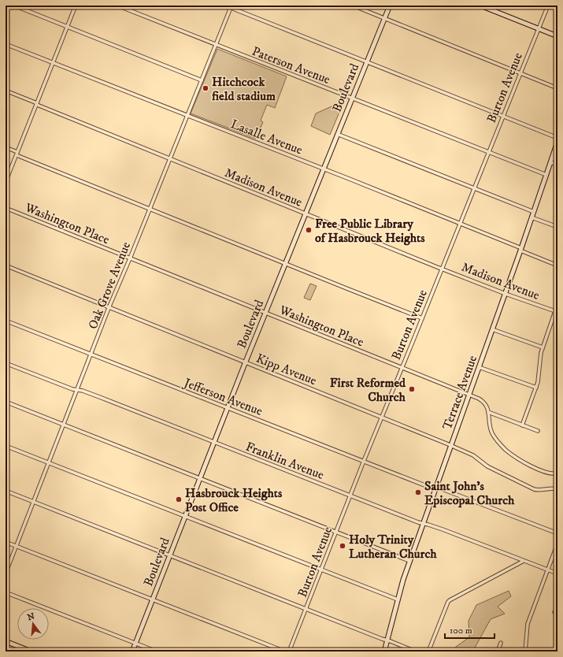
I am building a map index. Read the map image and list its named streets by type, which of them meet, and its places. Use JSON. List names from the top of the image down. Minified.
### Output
{"streets":{"street":["Paterson Avenue","Boulevard","Burton Avenue","Lasalle Avenue","Madison Avenue","Washington Place","Oak Grove Avenue","Kipp Avenue","Terrace Avenue","Jefferson Avenue","Franklin Avenue"]},"crossings":[["Paterson Avenue","Boulevard"],["Paterson Avenue","Burton Avenue"],["Paterson Avenue","Oak Grove Avenue"],["Paterson Avenue","Terrace Avenue"],["Boulevard","Lasalle Avenue"],["Boulevard","Madison Avenue"],["Boulevard","Washington Place"],["Boulevard","Kipp Avenue"],["Boulevard","Jefferson Avenue"],["Boulevard","Franklin Avenue"],["Burton Avenue","Lasalle Avenue"],["Burton Avenue","Madison Avenue"],["Burton Avenue","Washington Place"],["Burton Avenue","Kipp Avenue"],["Burton Avenue","Jefferson Avenue"],["Burton Avenue","Franklin Avenue"],["Lasalle Avenue","Oak Grove Avenue"],["Lasalle Avenue","Terrace Avenue"],["Madison Avenue","Oak Grove Avenue"],["Madison Avenue","Terrace Avenue"],["Washington Place","Oak Grove Avenue"],["Washington Place","Terrace Avenue"],["Oak Grove Avenue","Kipp Avenue"],["Oak Grove Avenue","Jefferson Avenue"],["Oak Grove Avenue","Franklin Avenue"],["Kipp Avenue","Terrace Avenue"],["Terrace Avenue","Jefferson Avenue"],["Terrace Avenue","Franklin Avenue"]],"places":["Hitchcock field stadium","Free Public Library of Hasbrouck Heights","First Reformed Church","Saint John's Episcopal Church","Hasbrouck Heights Post Office","Holy Trinity Lutheran Church"],"scale_bar":"100 m","north":"top"}
